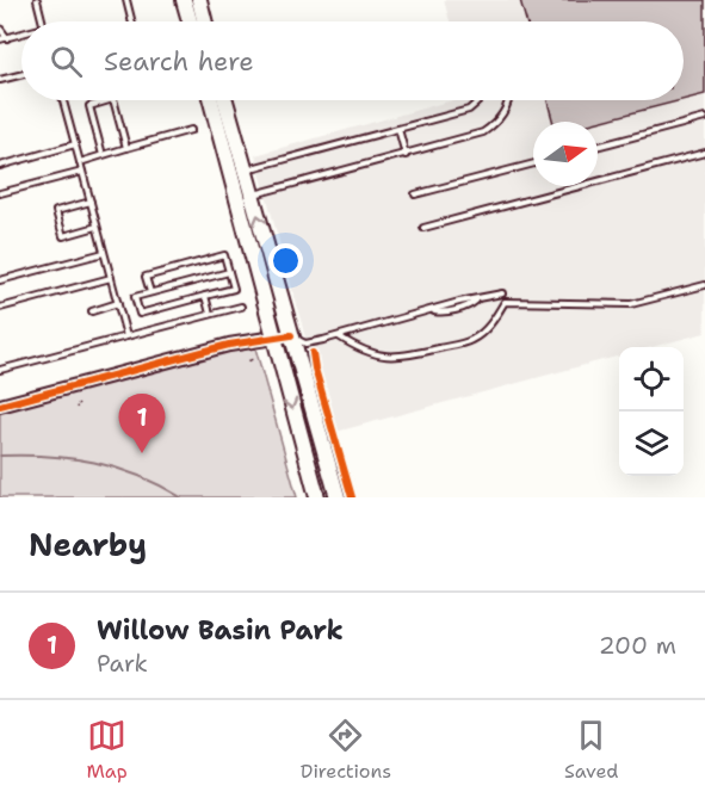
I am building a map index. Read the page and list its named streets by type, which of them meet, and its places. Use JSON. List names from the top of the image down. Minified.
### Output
{"north":"right","page":{"search":"Search here","pins":"1","heading":"Nearby","list":[{"mark":"1","name":"Willow Basin Park","note":"Park","value":"200 m"}],"nav":["Map","Directions","Saved"]}}
